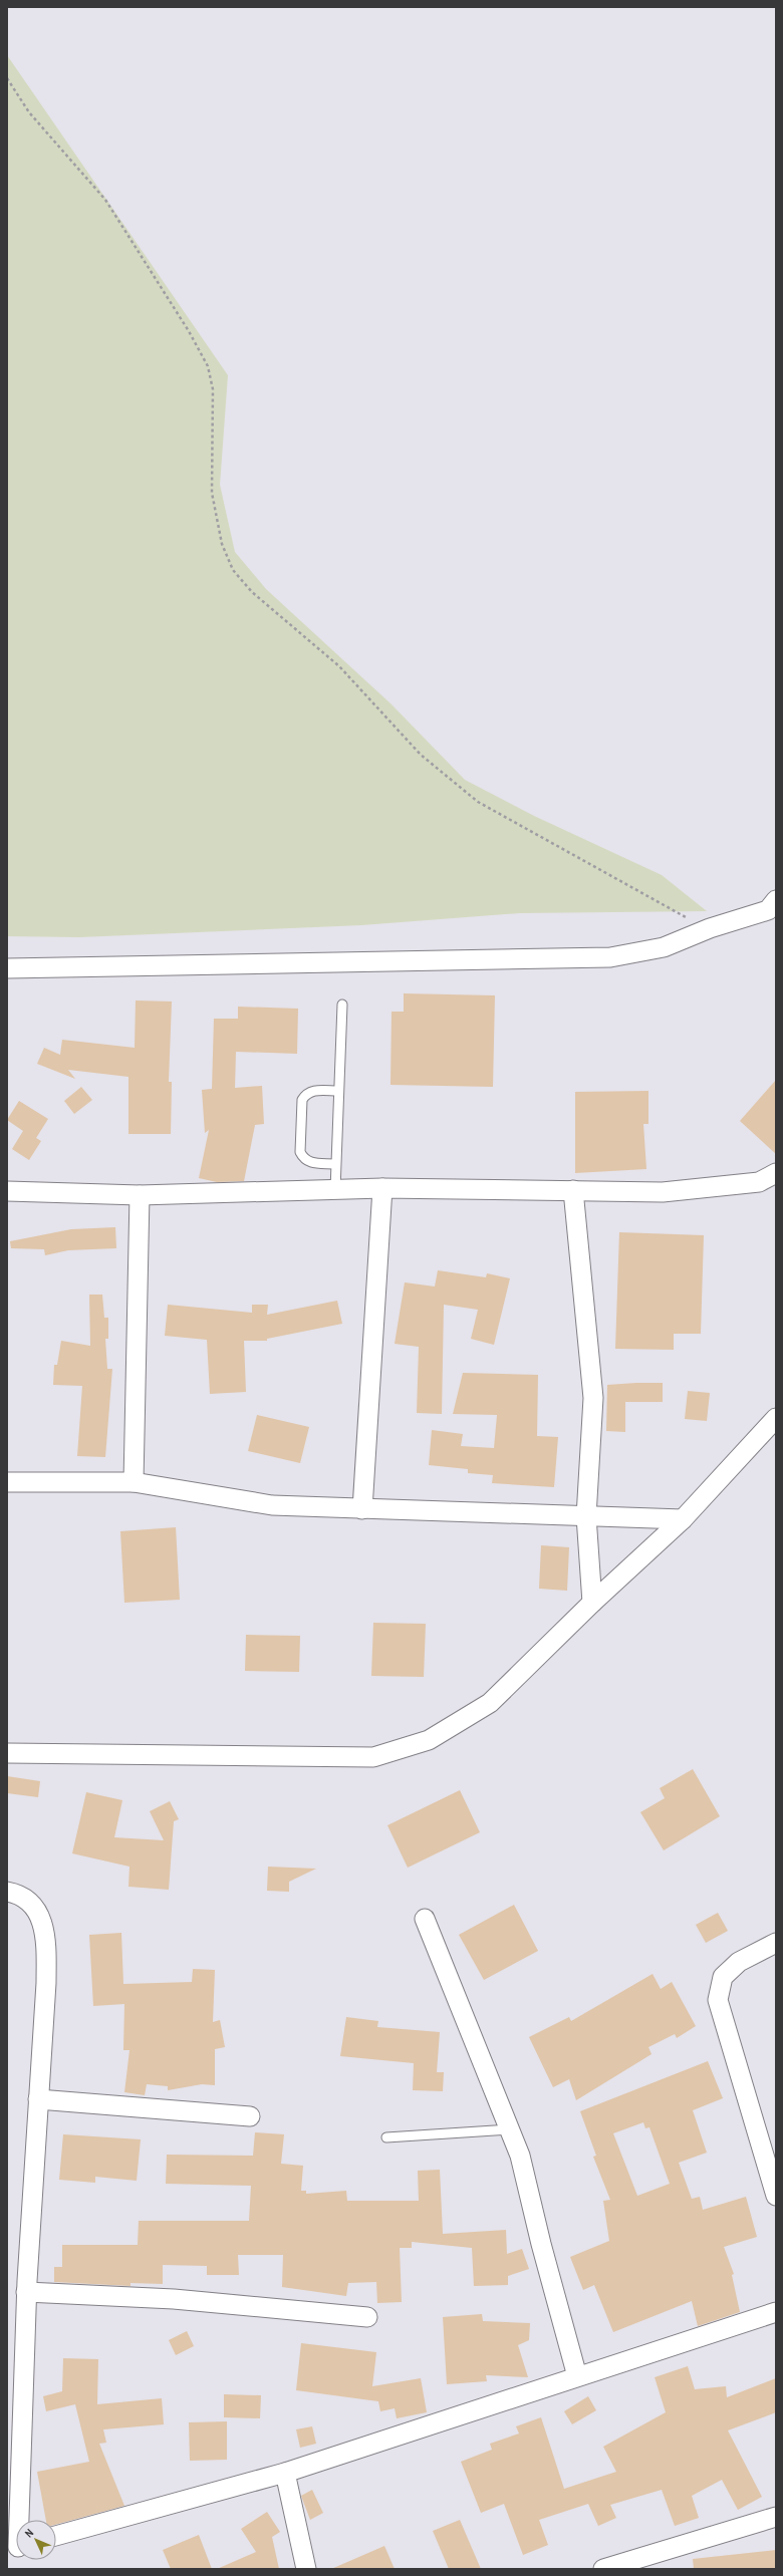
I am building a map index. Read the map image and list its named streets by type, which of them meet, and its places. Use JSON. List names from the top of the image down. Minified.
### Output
{"north":"top left"}
